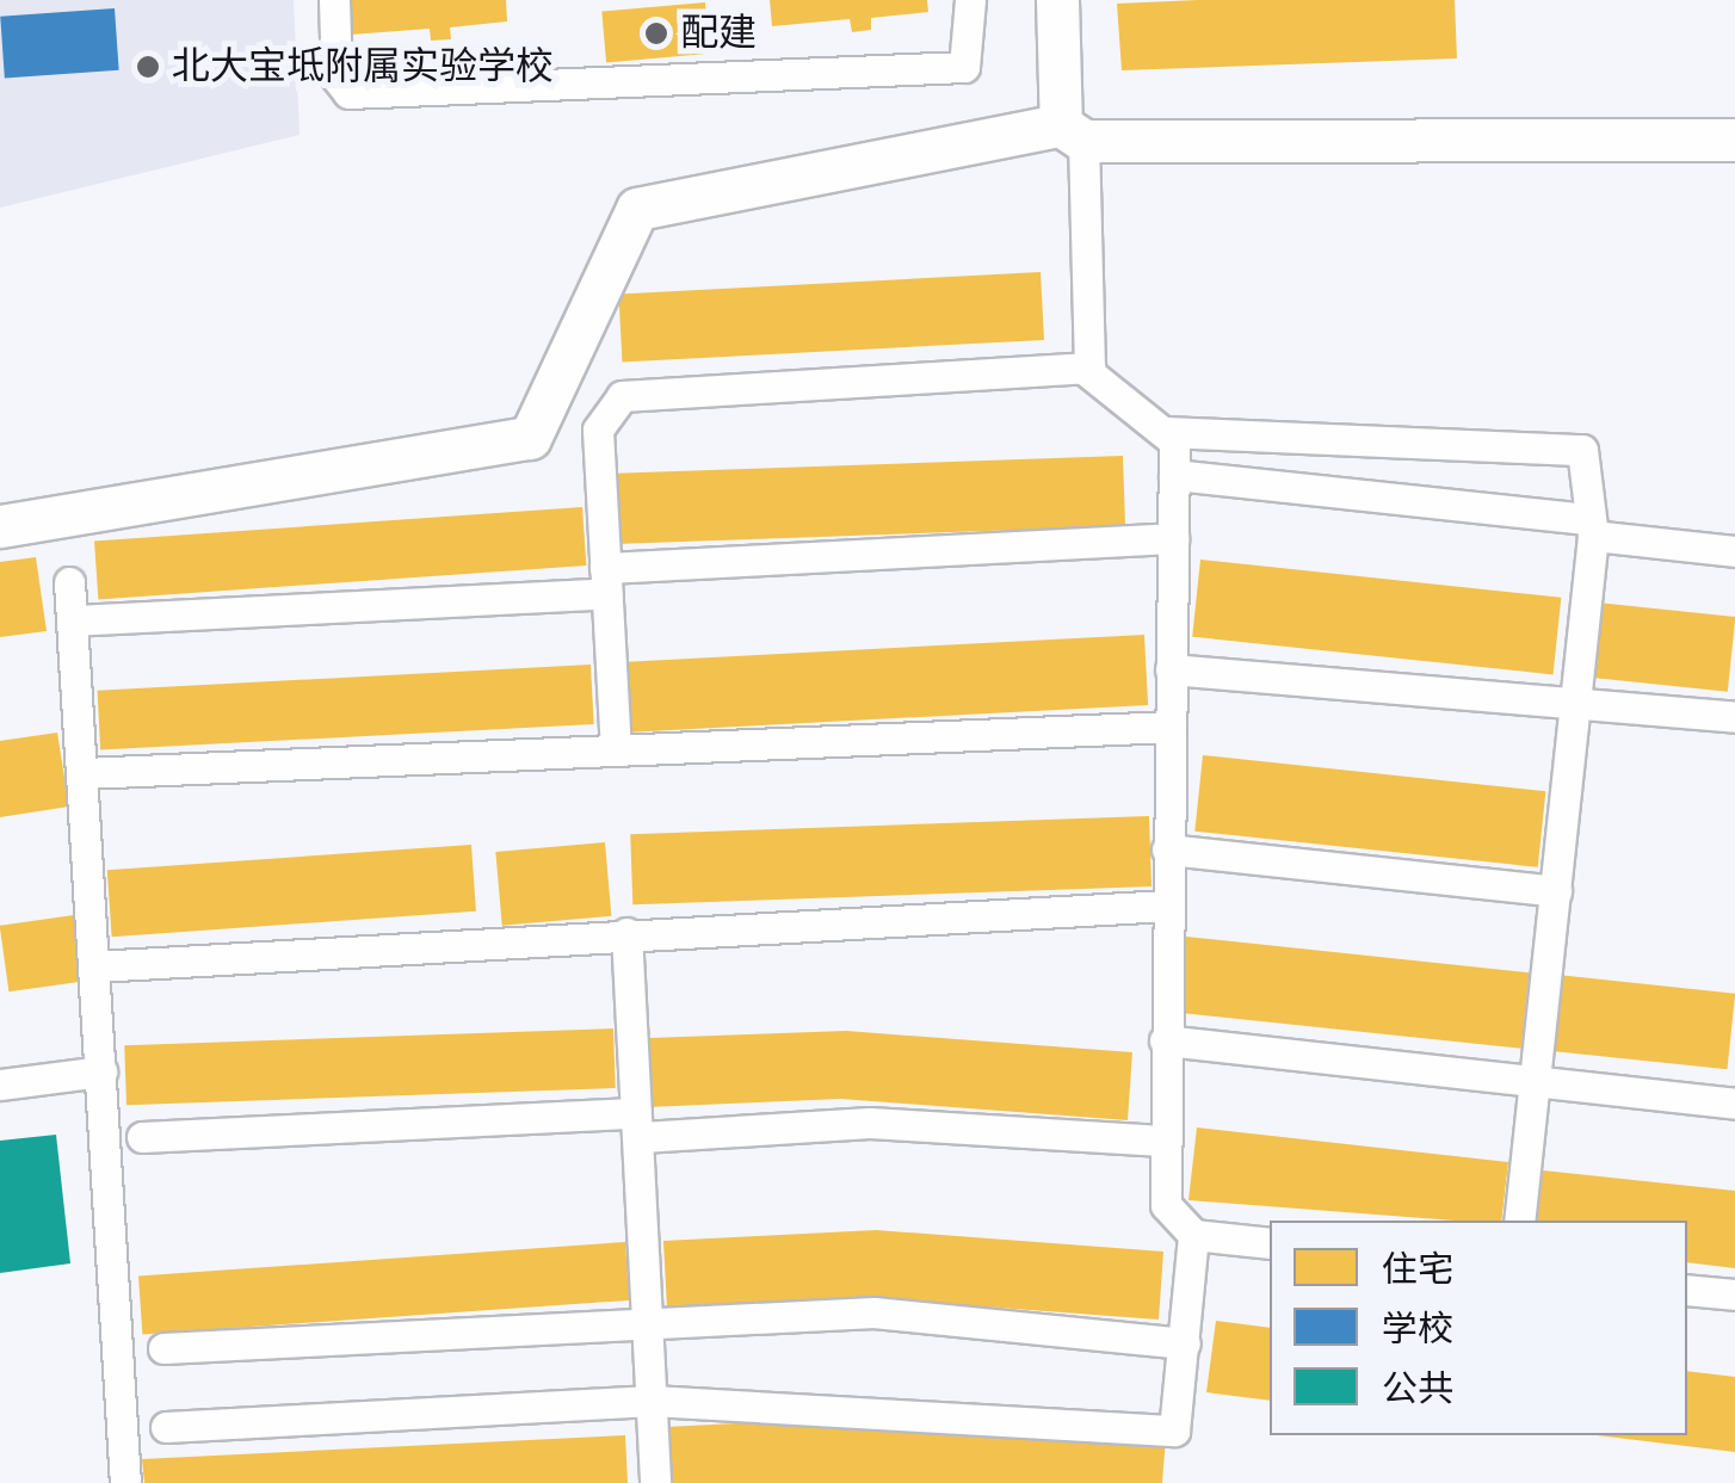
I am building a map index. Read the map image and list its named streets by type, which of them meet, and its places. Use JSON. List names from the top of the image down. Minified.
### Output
{"places":["配建","北大宝坻附属实验学校"],"legend":["住宅","学校","公共"]}
